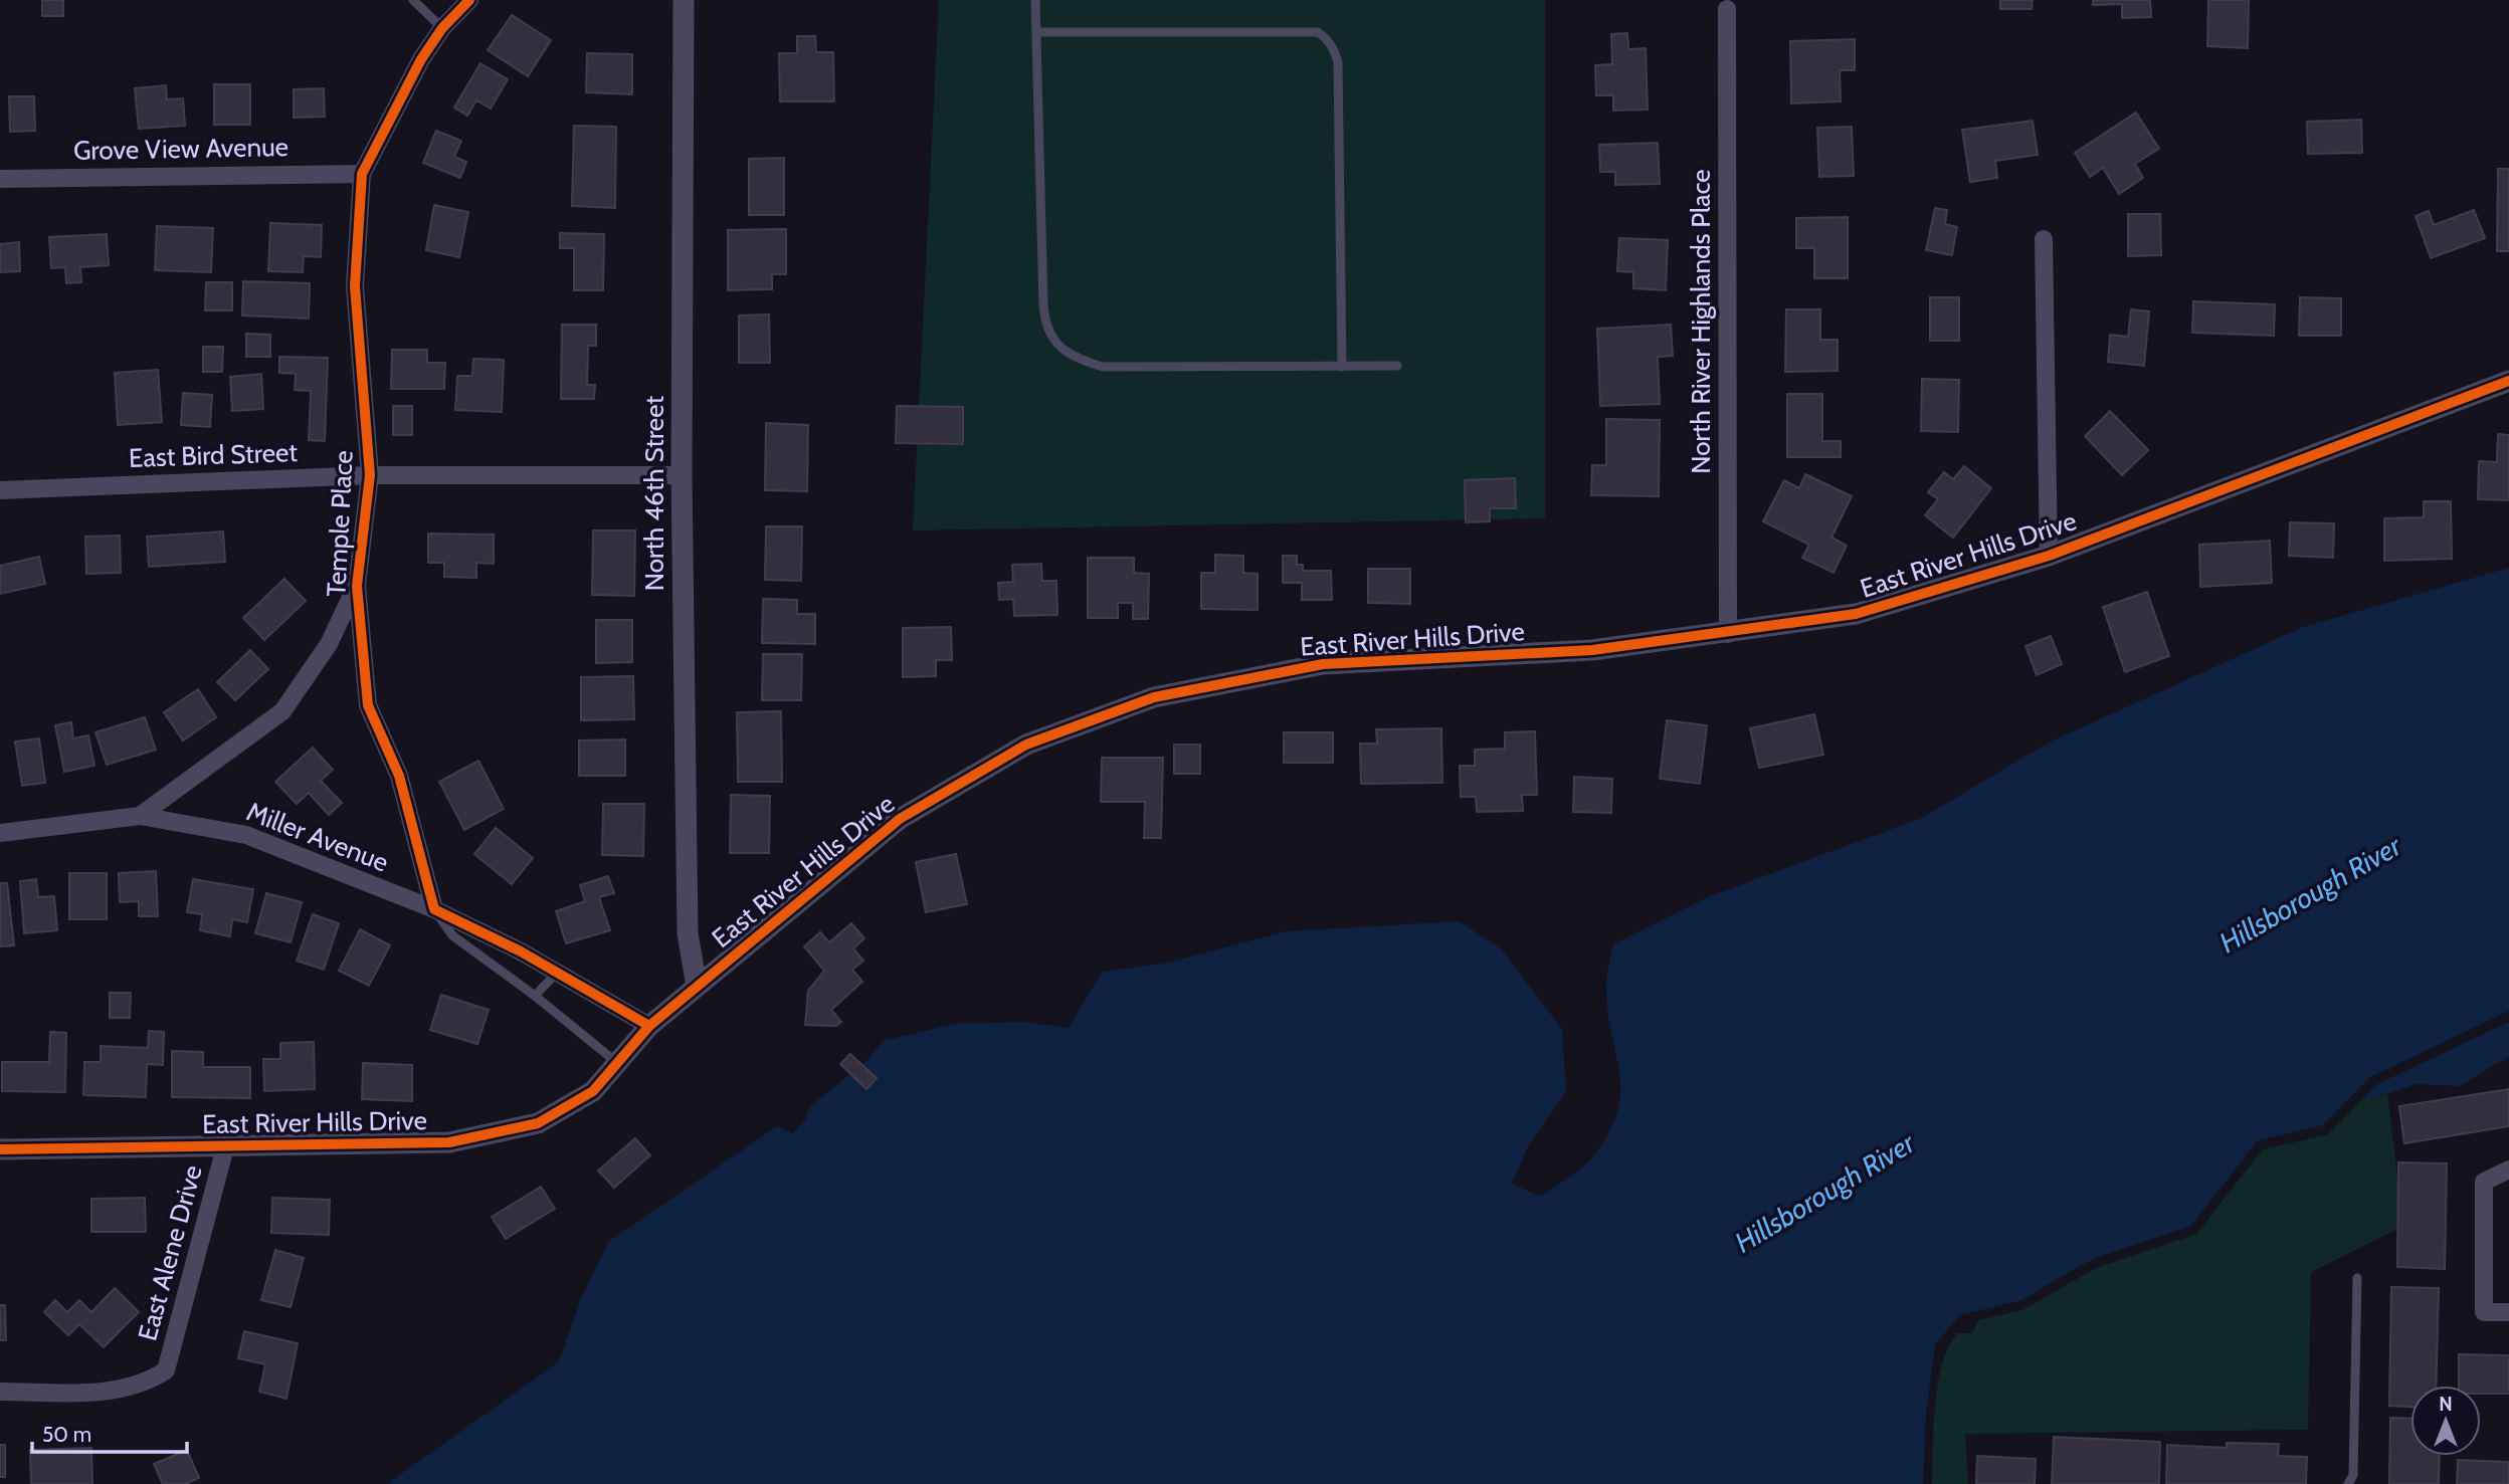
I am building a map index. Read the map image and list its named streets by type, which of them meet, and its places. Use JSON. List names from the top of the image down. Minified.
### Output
{"streets":{"street":["Grove View Avenue","North River Highlands Place","East Bird Street","North 46th Street","Temple Place","East River Hills Drive","Miller Avenue","East Alene Drive"]},"crossings":[["Grove View Avenue","Temple Place"],["North River Highlands Place","East River Hills Drive"],["East Bird Street","North 46th Street"],["East Bird Street","Temple Place"],["North 46th Street","East River Hills Drive"],["Temple Place","Miller Avenue"],["East River Hills Drive","East Alene Drive"]],"water":["Hillsborough River"],"scale_bar":"50 m","north":"top"}
